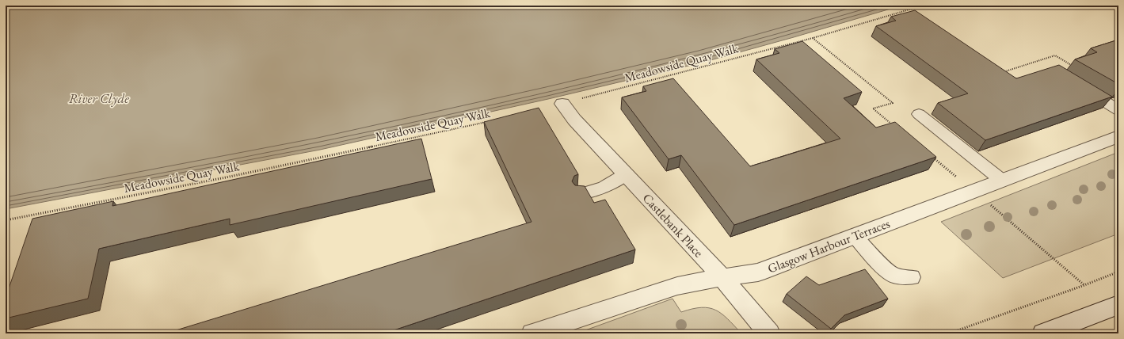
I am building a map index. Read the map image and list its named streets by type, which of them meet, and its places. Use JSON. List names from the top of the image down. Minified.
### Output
{"streets":{"street":["Castlebank Place","Glasgow Harbour Terraces"],"path":["Meadowside Quay Walk"]},"crossings":[["Meadowside Quay Walk","Castlebank Place"],["Castlebank Place","Glasgow Harbour Terraces"]],"water":["River Clyde"]}
